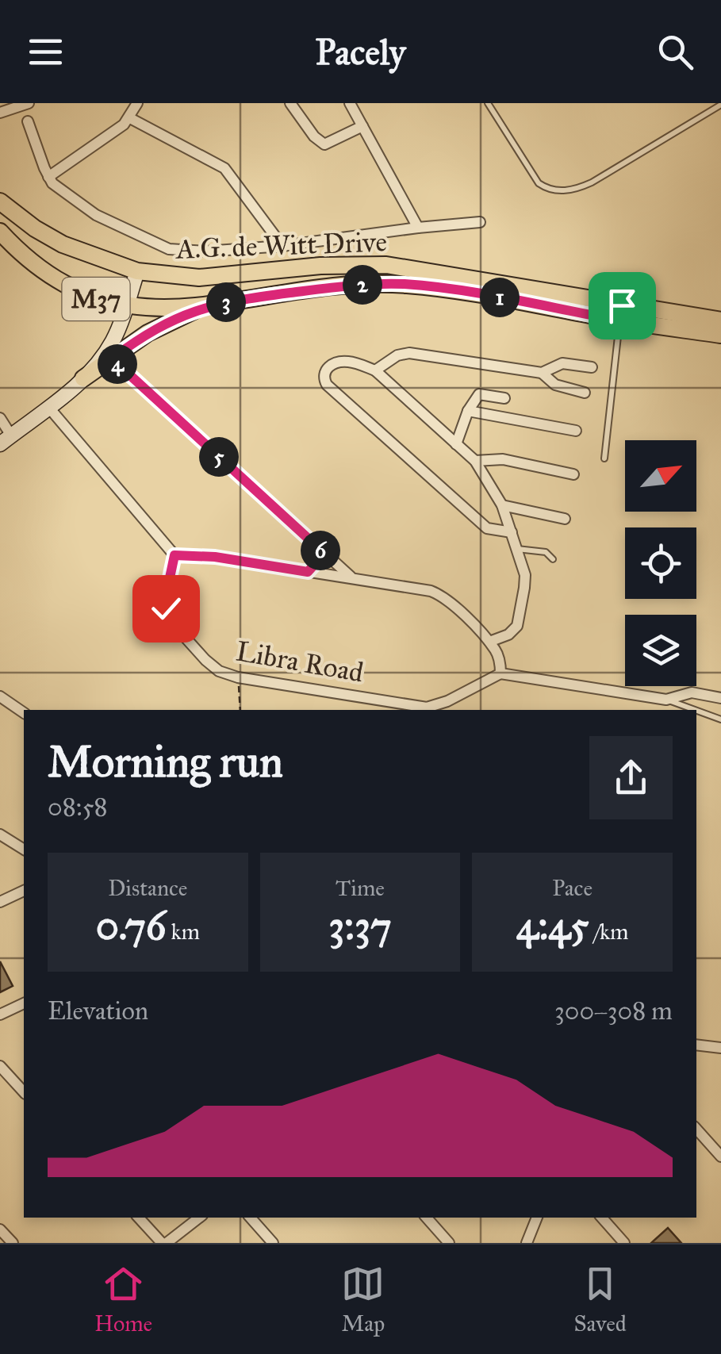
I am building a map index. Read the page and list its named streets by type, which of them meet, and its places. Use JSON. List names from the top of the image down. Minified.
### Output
{"streets":{"main road":["A.G. de Witt Drive","M37"],"street":["Libra Road"]},"north":"top right","page":{"header":"Pacely","pins":["2","1","3","4","5","6"],"heading":["Morning run","08:58"],"stats":[["Distance","0.76 km"],["Time","3:37"],["Pace","4:45 /km"]],"chart":["Elevation","300–308 m"],"tabs":["Home","Map","Saved"]}}
